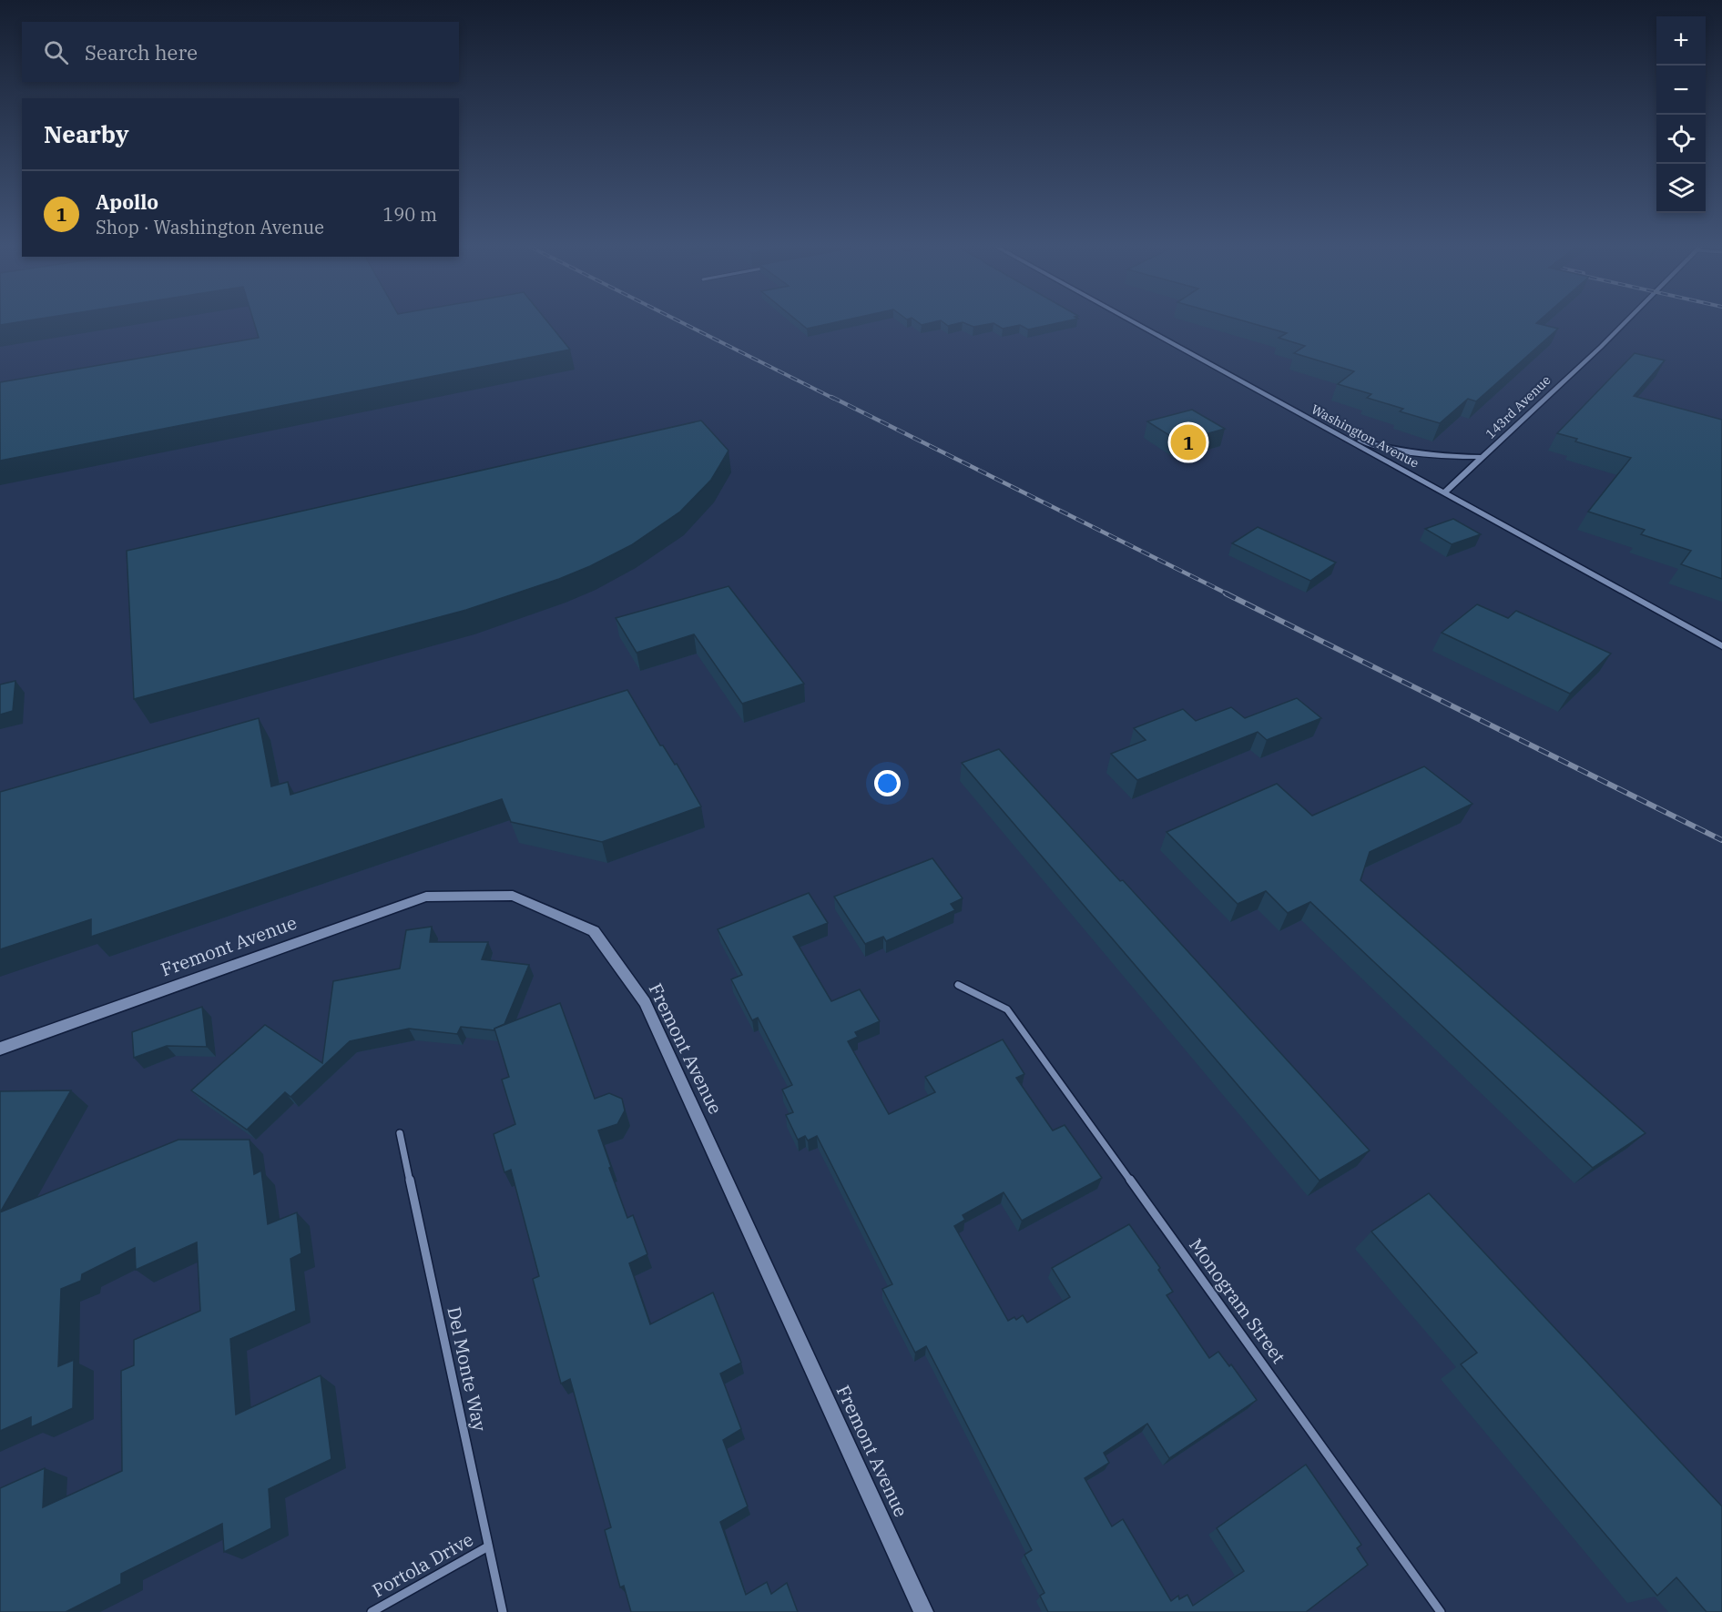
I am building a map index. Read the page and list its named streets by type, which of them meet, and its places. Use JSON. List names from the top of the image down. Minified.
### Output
{"streets":{"street":["143rd Avenue","Washington Avenue","Fremont Avenue","Monogram Street","Del Monte Way","Portola Drive"]},"crossings":[["143rd Avenue","Washington Avenue"],["Del Monte Way","Portola Drive"]],"page":{"map_buttons":["+","−"],"search":"Search here","heading":"Nearby","list":[{"mark":"1","name":"Apollo","note":"Shop · Washington Avenue","value":"190 m"}],"pins":"1"}}
